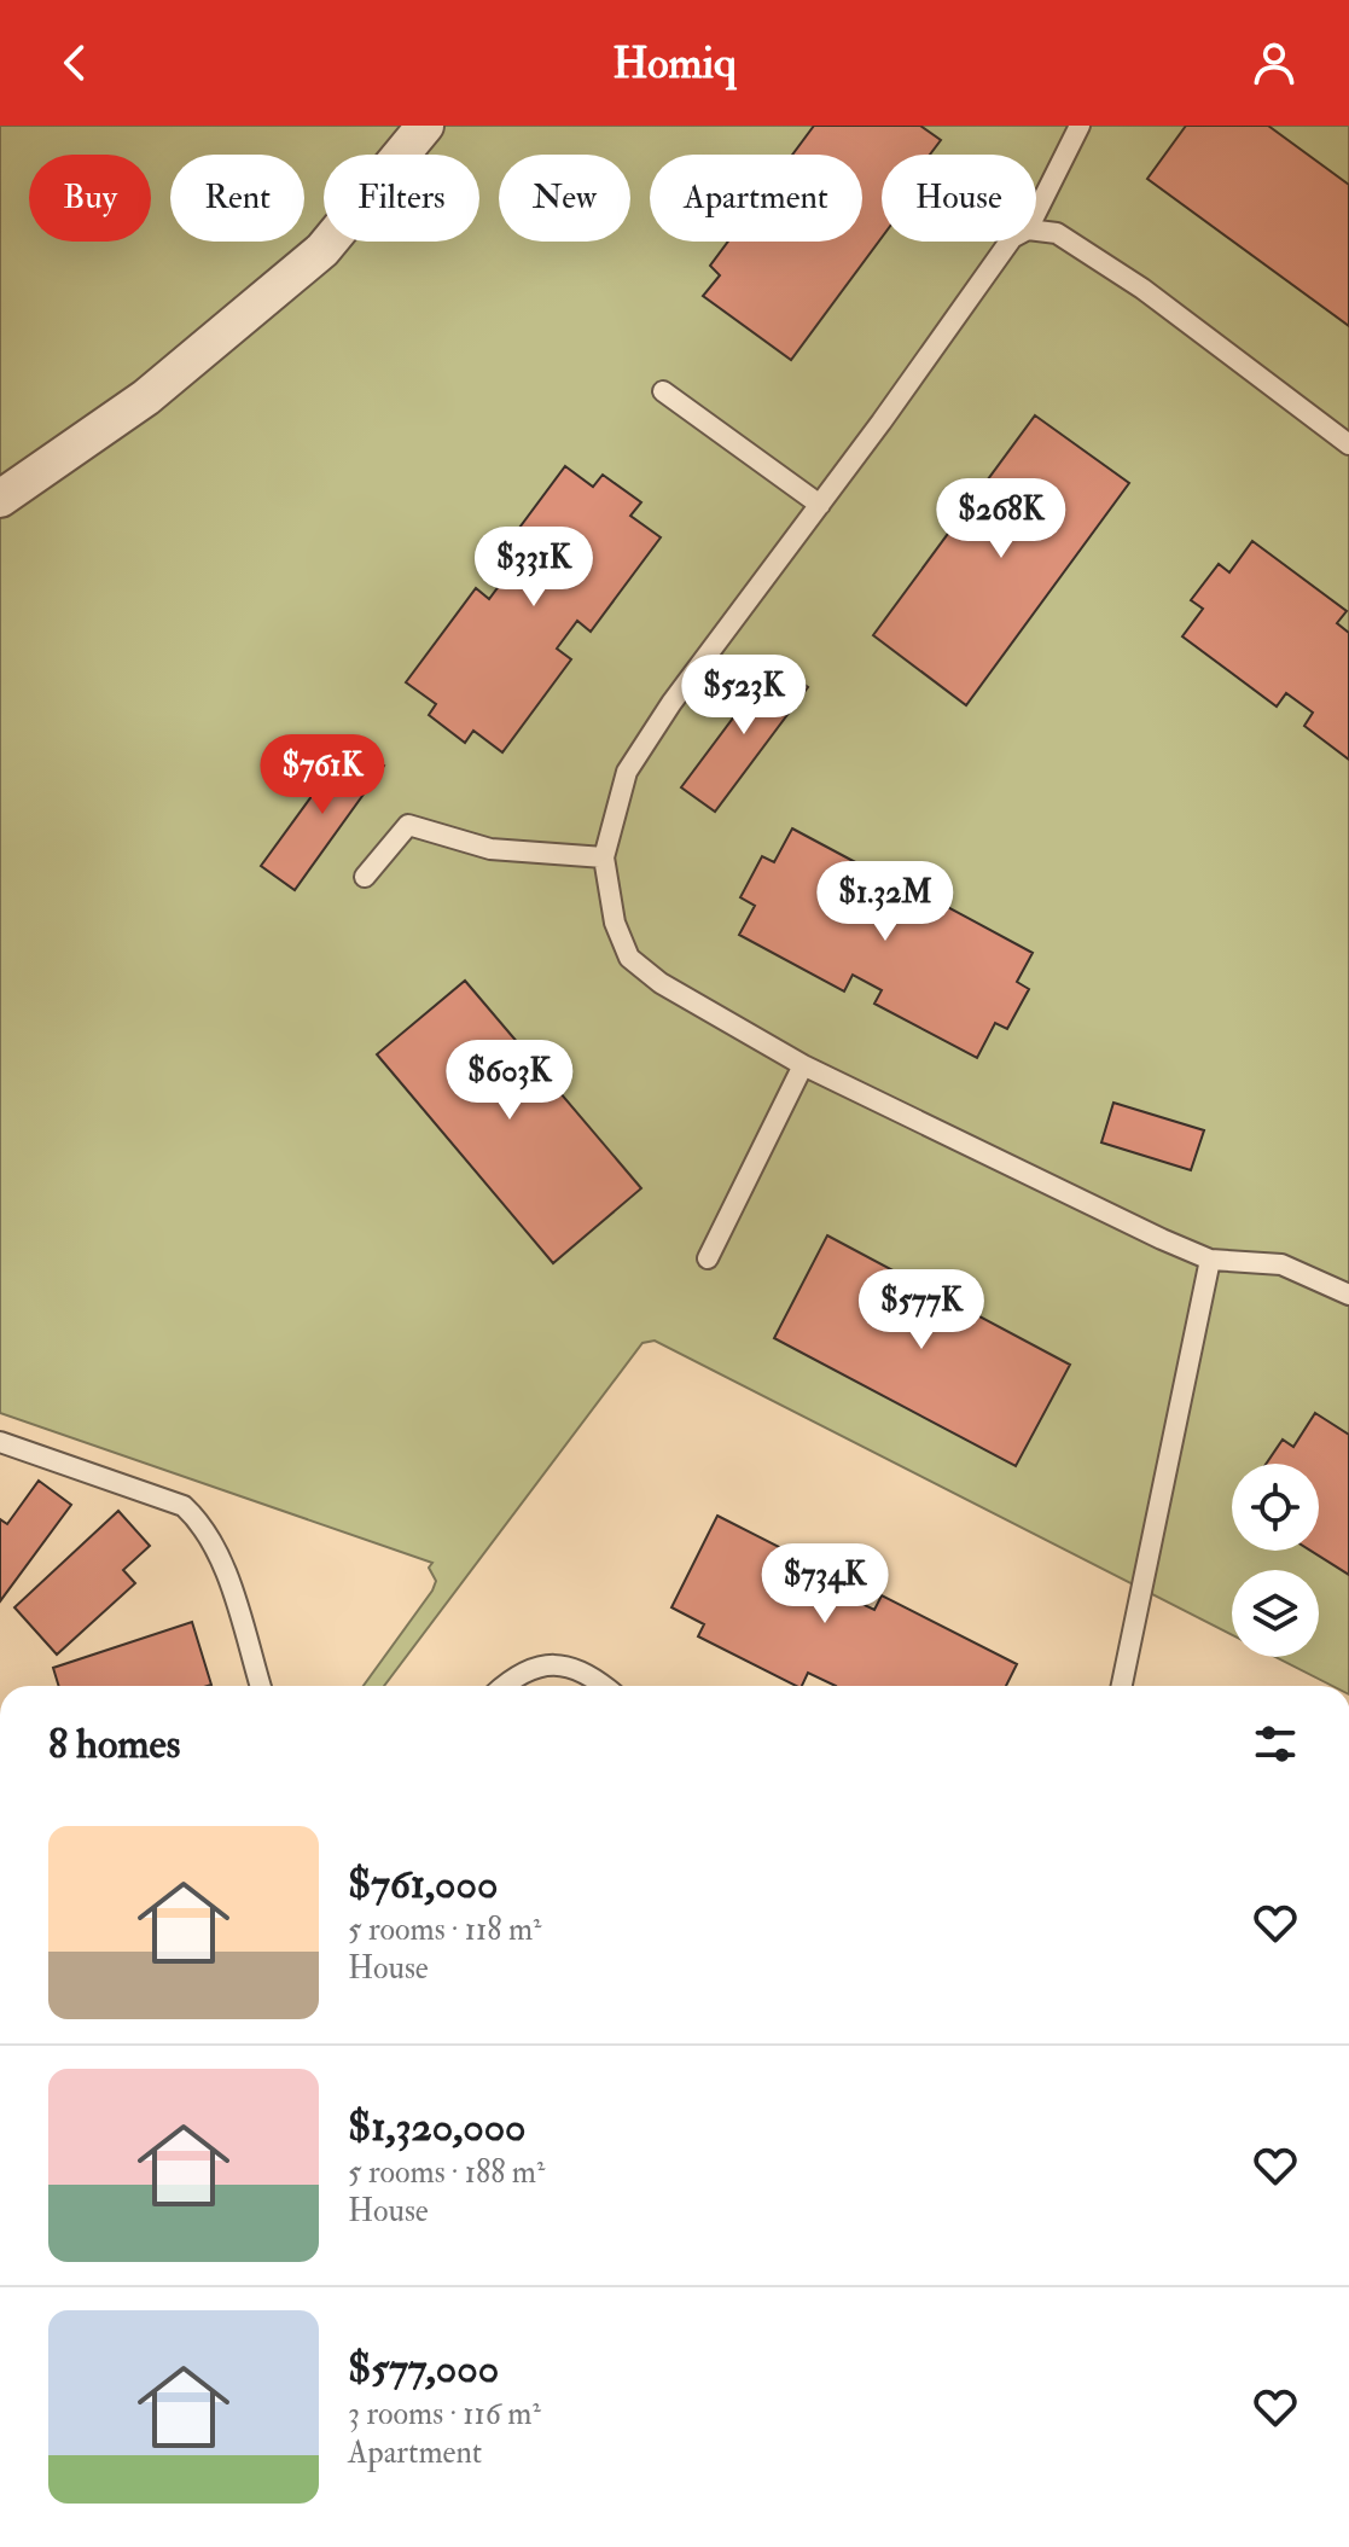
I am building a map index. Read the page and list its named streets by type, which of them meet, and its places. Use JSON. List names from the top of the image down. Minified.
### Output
{"page":{"header":"Homiq","chip":["Buy","Rent","Filters","New","Apartment","House"],"price":["$268K","$331K","$523K","$761K","$1.32M","$603K","$577K","$734K"],"heading":"8 homes","list":[{"name":"$761,000","note":"5 rooms · 118 m² · House"},{"name":"$1,320,000","note":"5 rooms · 188 m² · House"},{"name":"$577,000","note":"3 rooms · 116 m² · Apartment"}]}}
